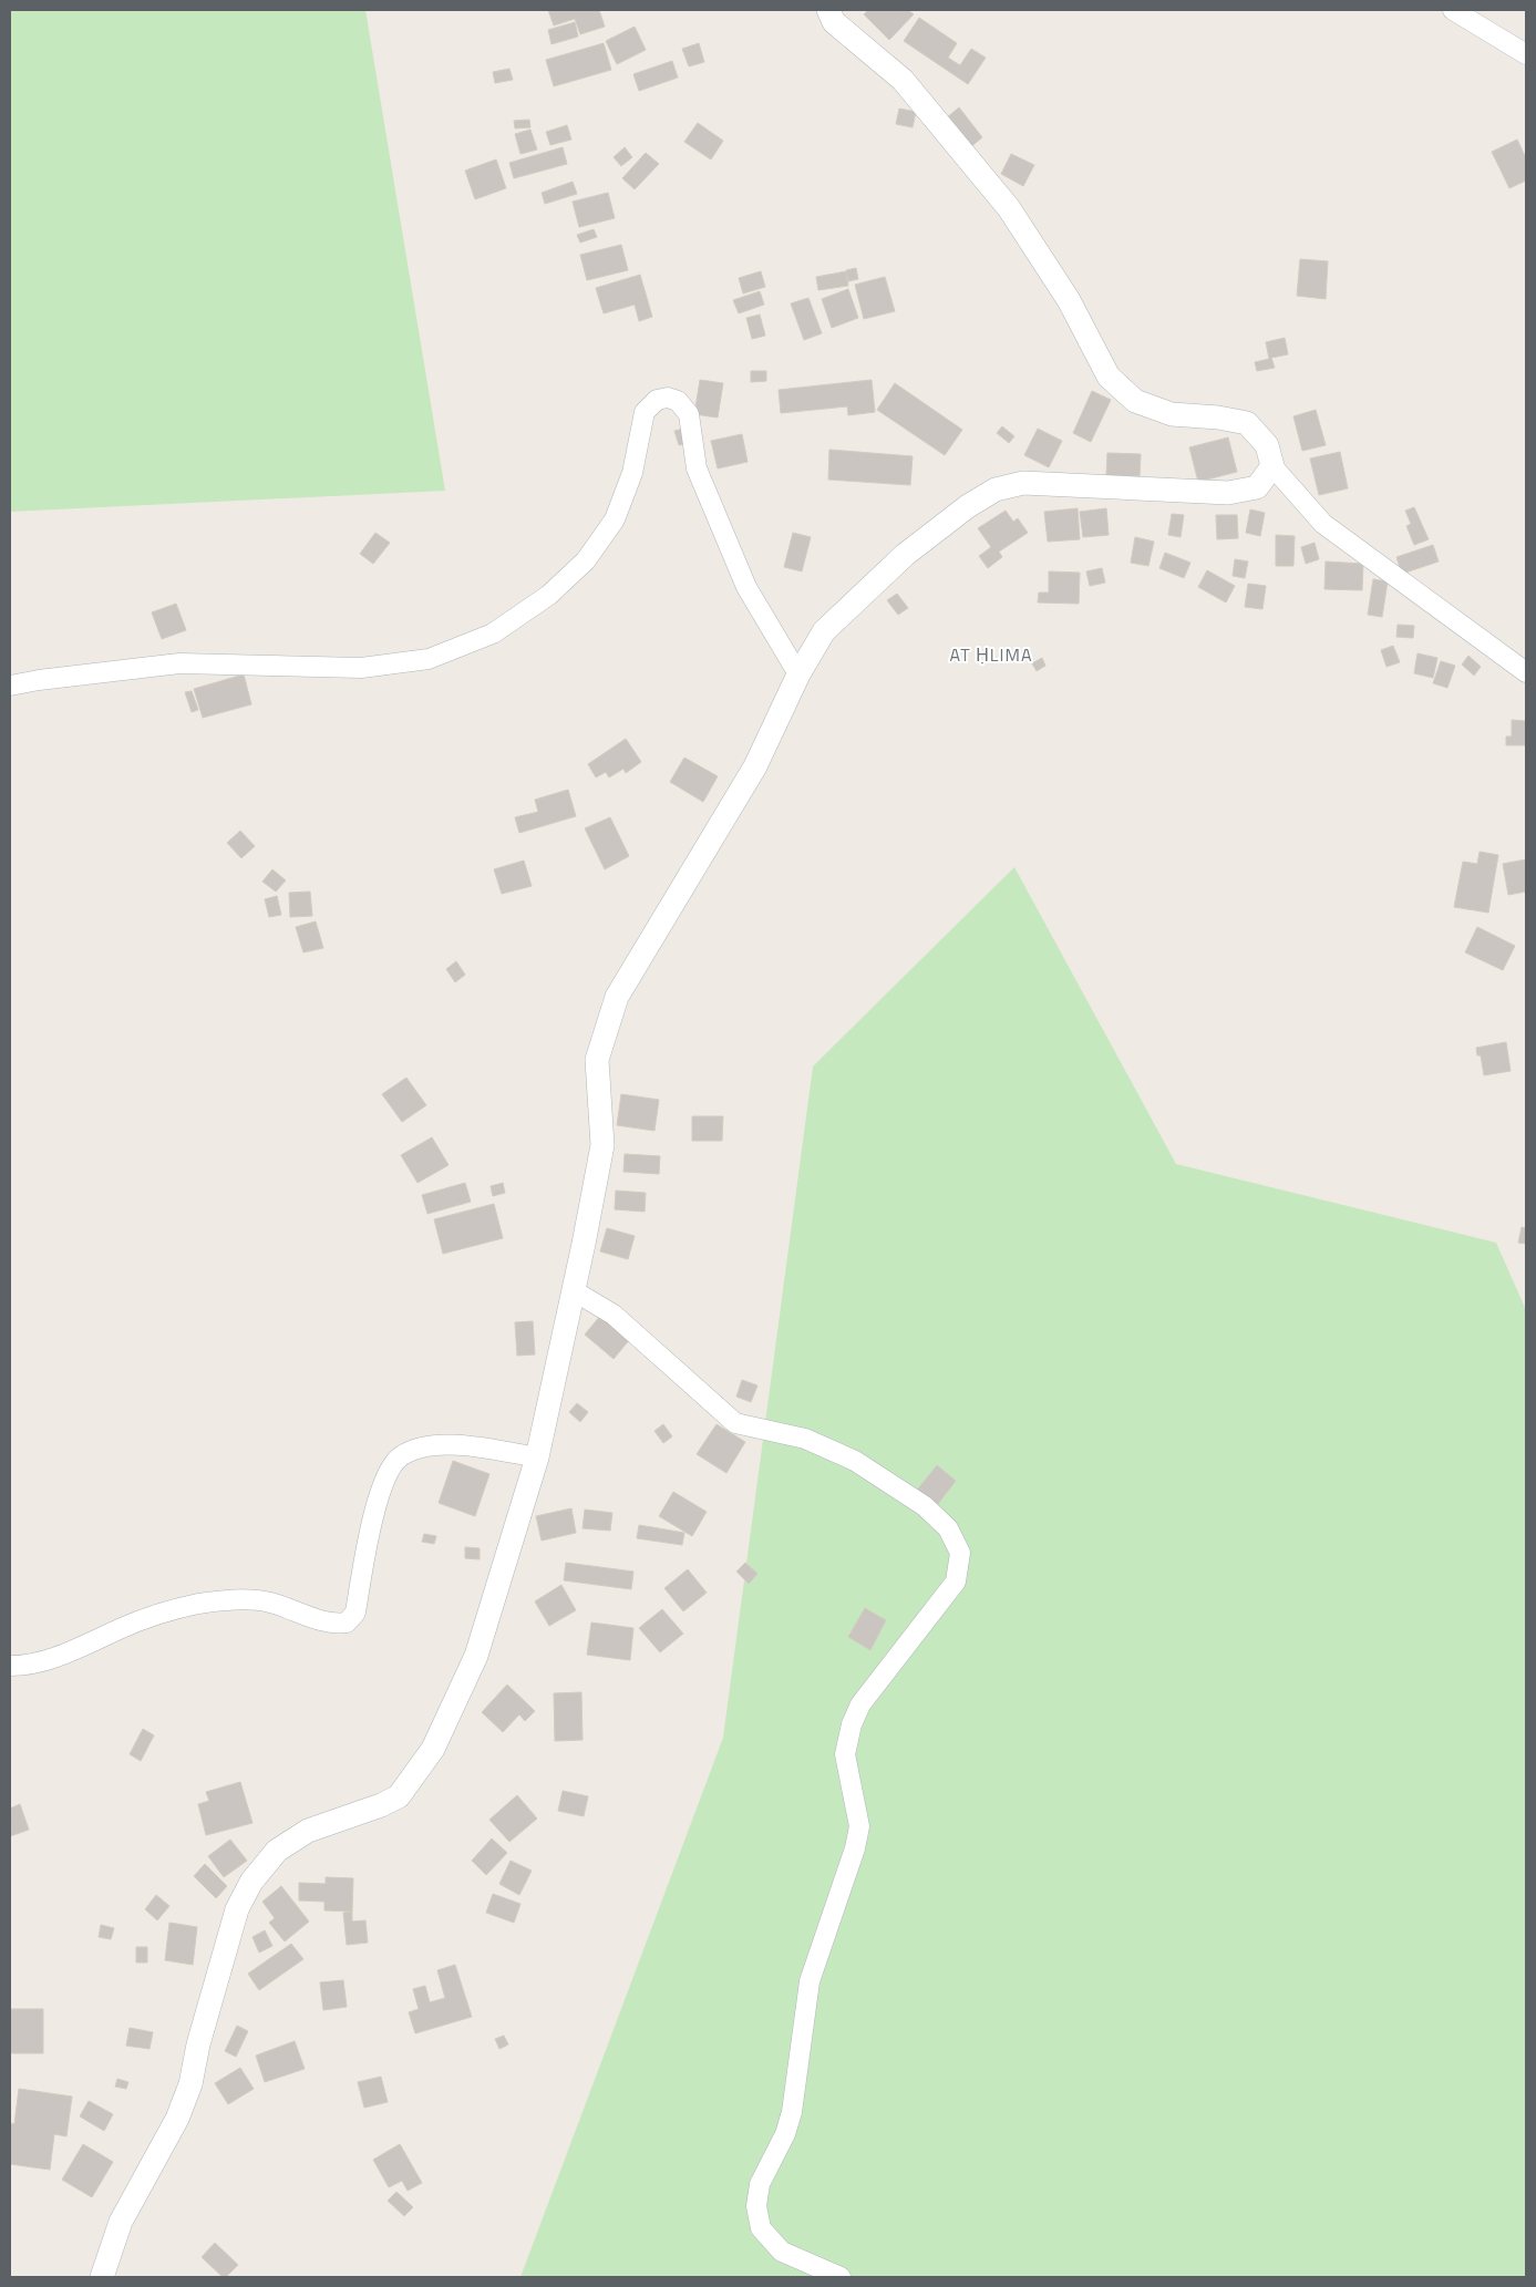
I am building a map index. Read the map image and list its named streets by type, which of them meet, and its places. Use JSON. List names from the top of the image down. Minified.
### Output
{"districts":["AT ḤLIMA"]}
